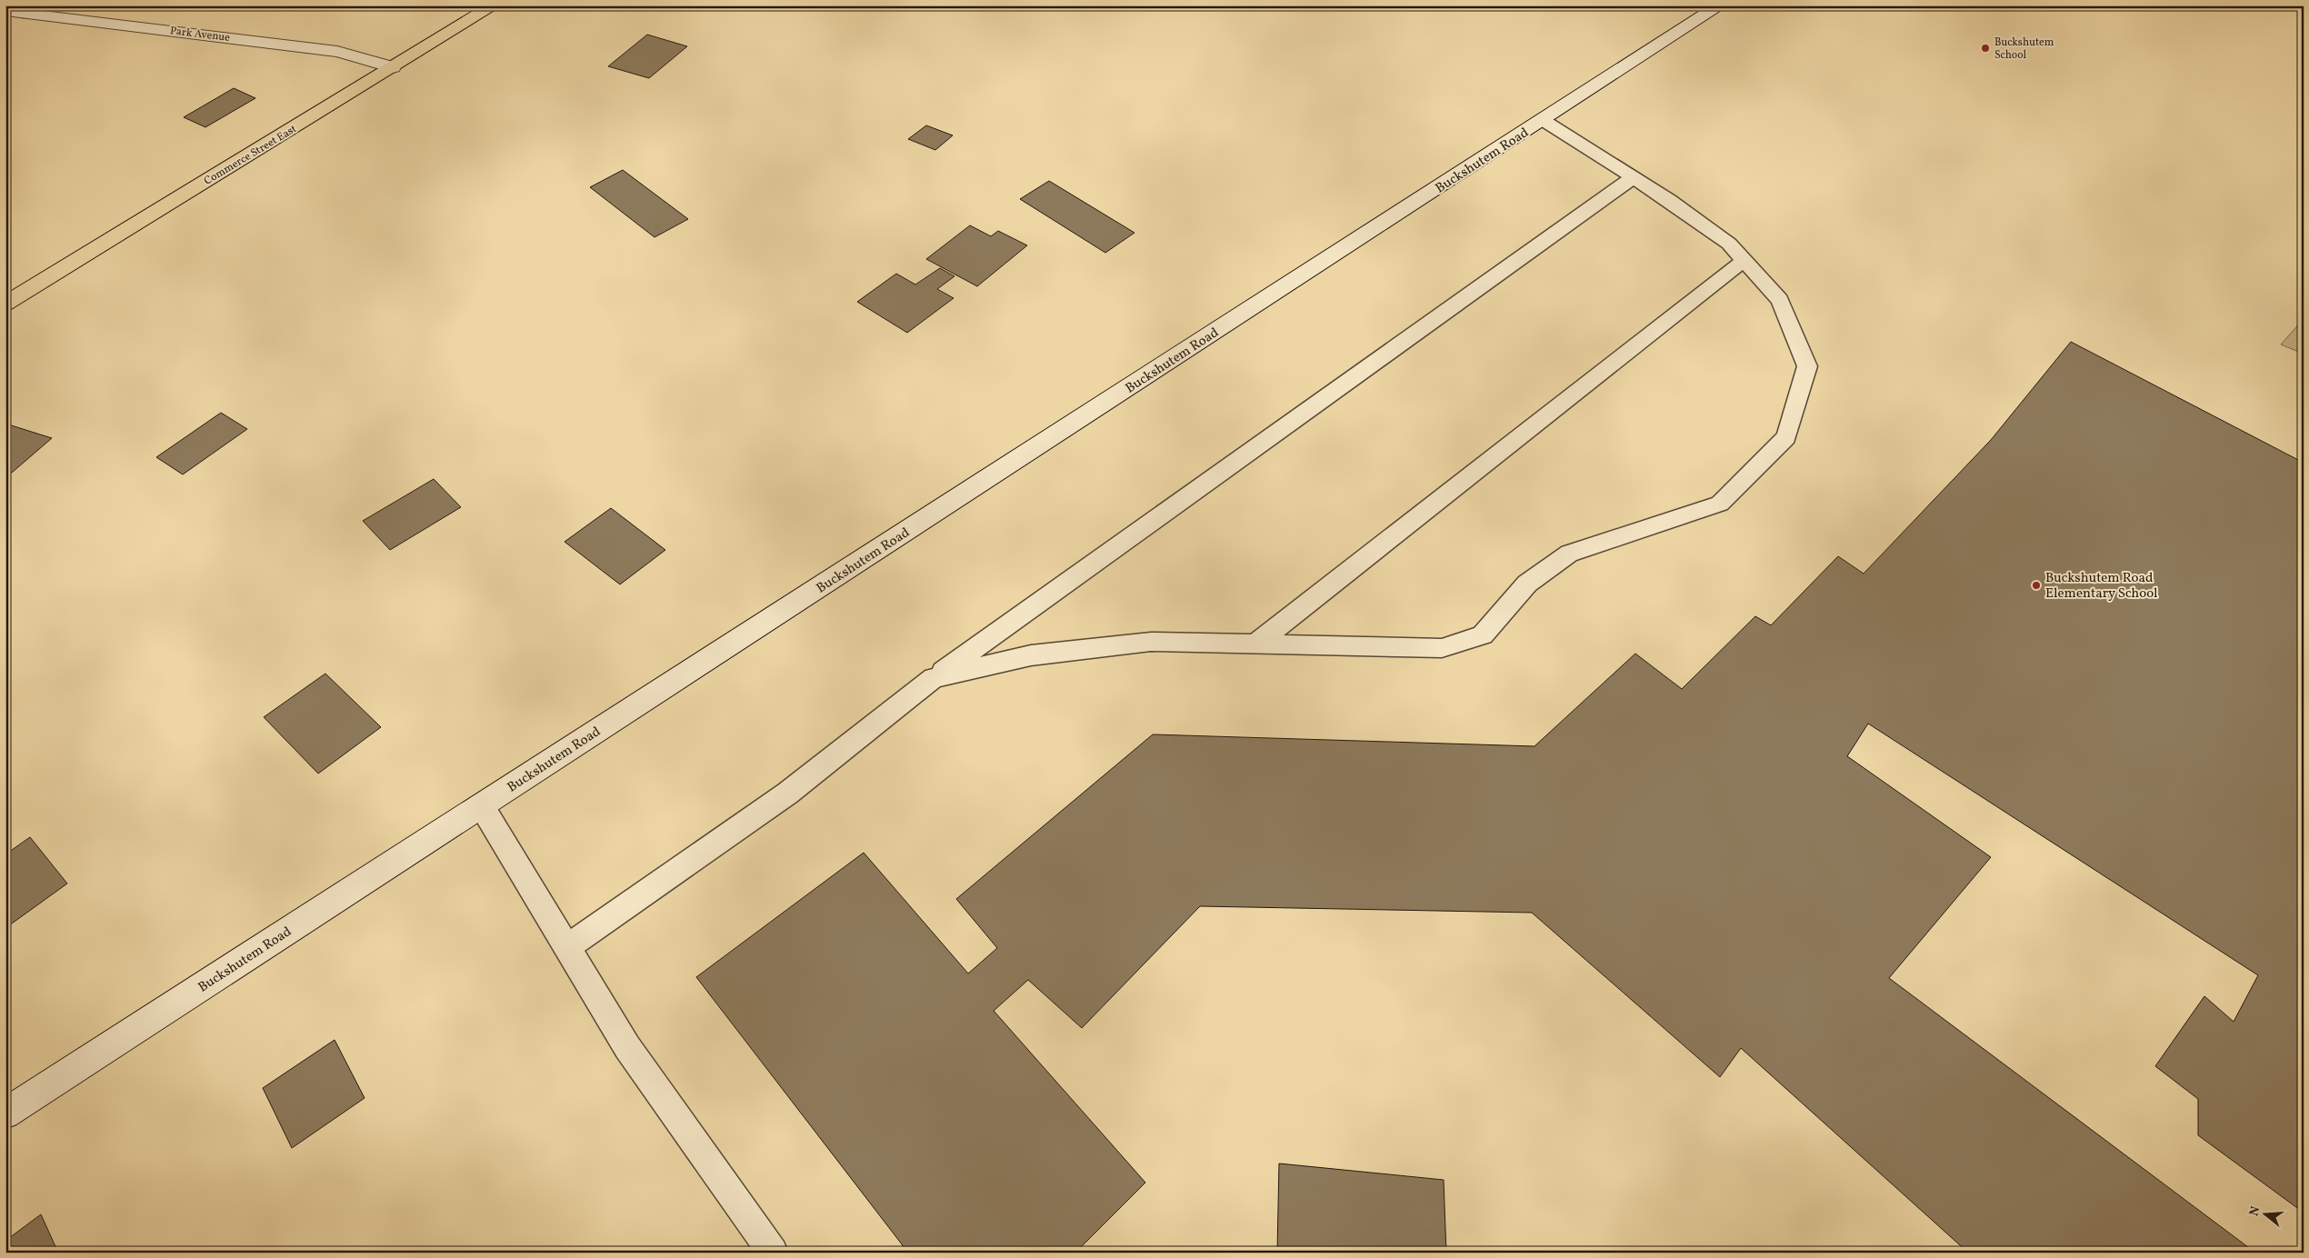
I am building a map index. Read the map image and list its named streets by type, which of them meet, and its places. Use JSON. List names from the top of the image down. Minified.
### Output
{"streets":{"highway":["Commerce Street East"],"main road":["Park Avenue","Buckshutem Road"]},"crossings":[["Park Avenue","Commerce Street East"]],"places":["Buckshutem School","Buckshutem Road Elementary School"],"north":"left"}
